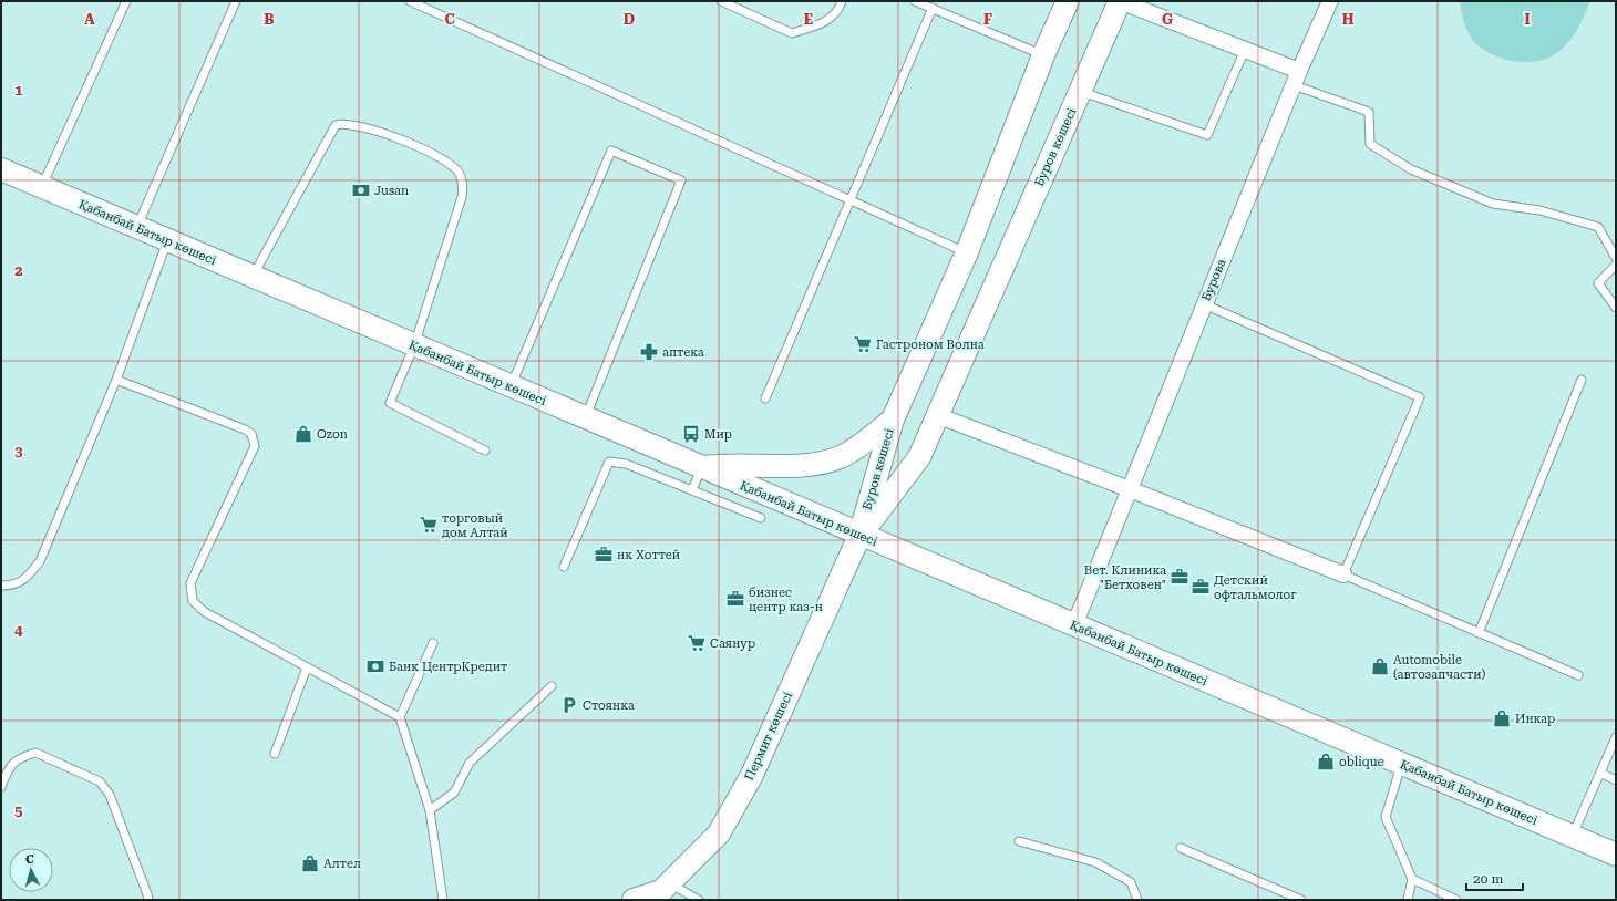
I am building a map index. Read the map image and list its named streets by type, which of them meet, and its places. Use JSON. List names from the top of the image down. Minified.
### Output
{"streets":{"main road":["Буров көшесі","Қабанбай Батыр көшесі","Пермит көшесі"],"street":["Бурова"]},"crossings":[["Буров көшесі","Қабанбай Батыр көшесі"],["Буров көшесі","Пермит көшесі"],["Қабанбай Батыр көшесі","Бурова"],["Қабанбай Батыр көшесі","Пермит көшесі"]],"places":{"bank":["Jusan","Банк ЦентрКредит"],"supermarket":["Гастроном Волна","торговый дом Алтай","Саянур"],"pharmacy":["аптека"],"shop":["Ozon","Automobile (автозапчасти)","Инкар","oblique","Алтел"],"bus stop":["Мир"],"office":["нк Хоттей","Вет. Клиника \"Бетховен\"","Детский офтальмолог","бизнес центр каз-н"],"parking":["Стоянка"]},"scale_bar":"20 m","north":"top","grid":{"columns":["A","B","C","D","E","F","G","H","I"],"rows":["1","2","3","4","5"]}}
